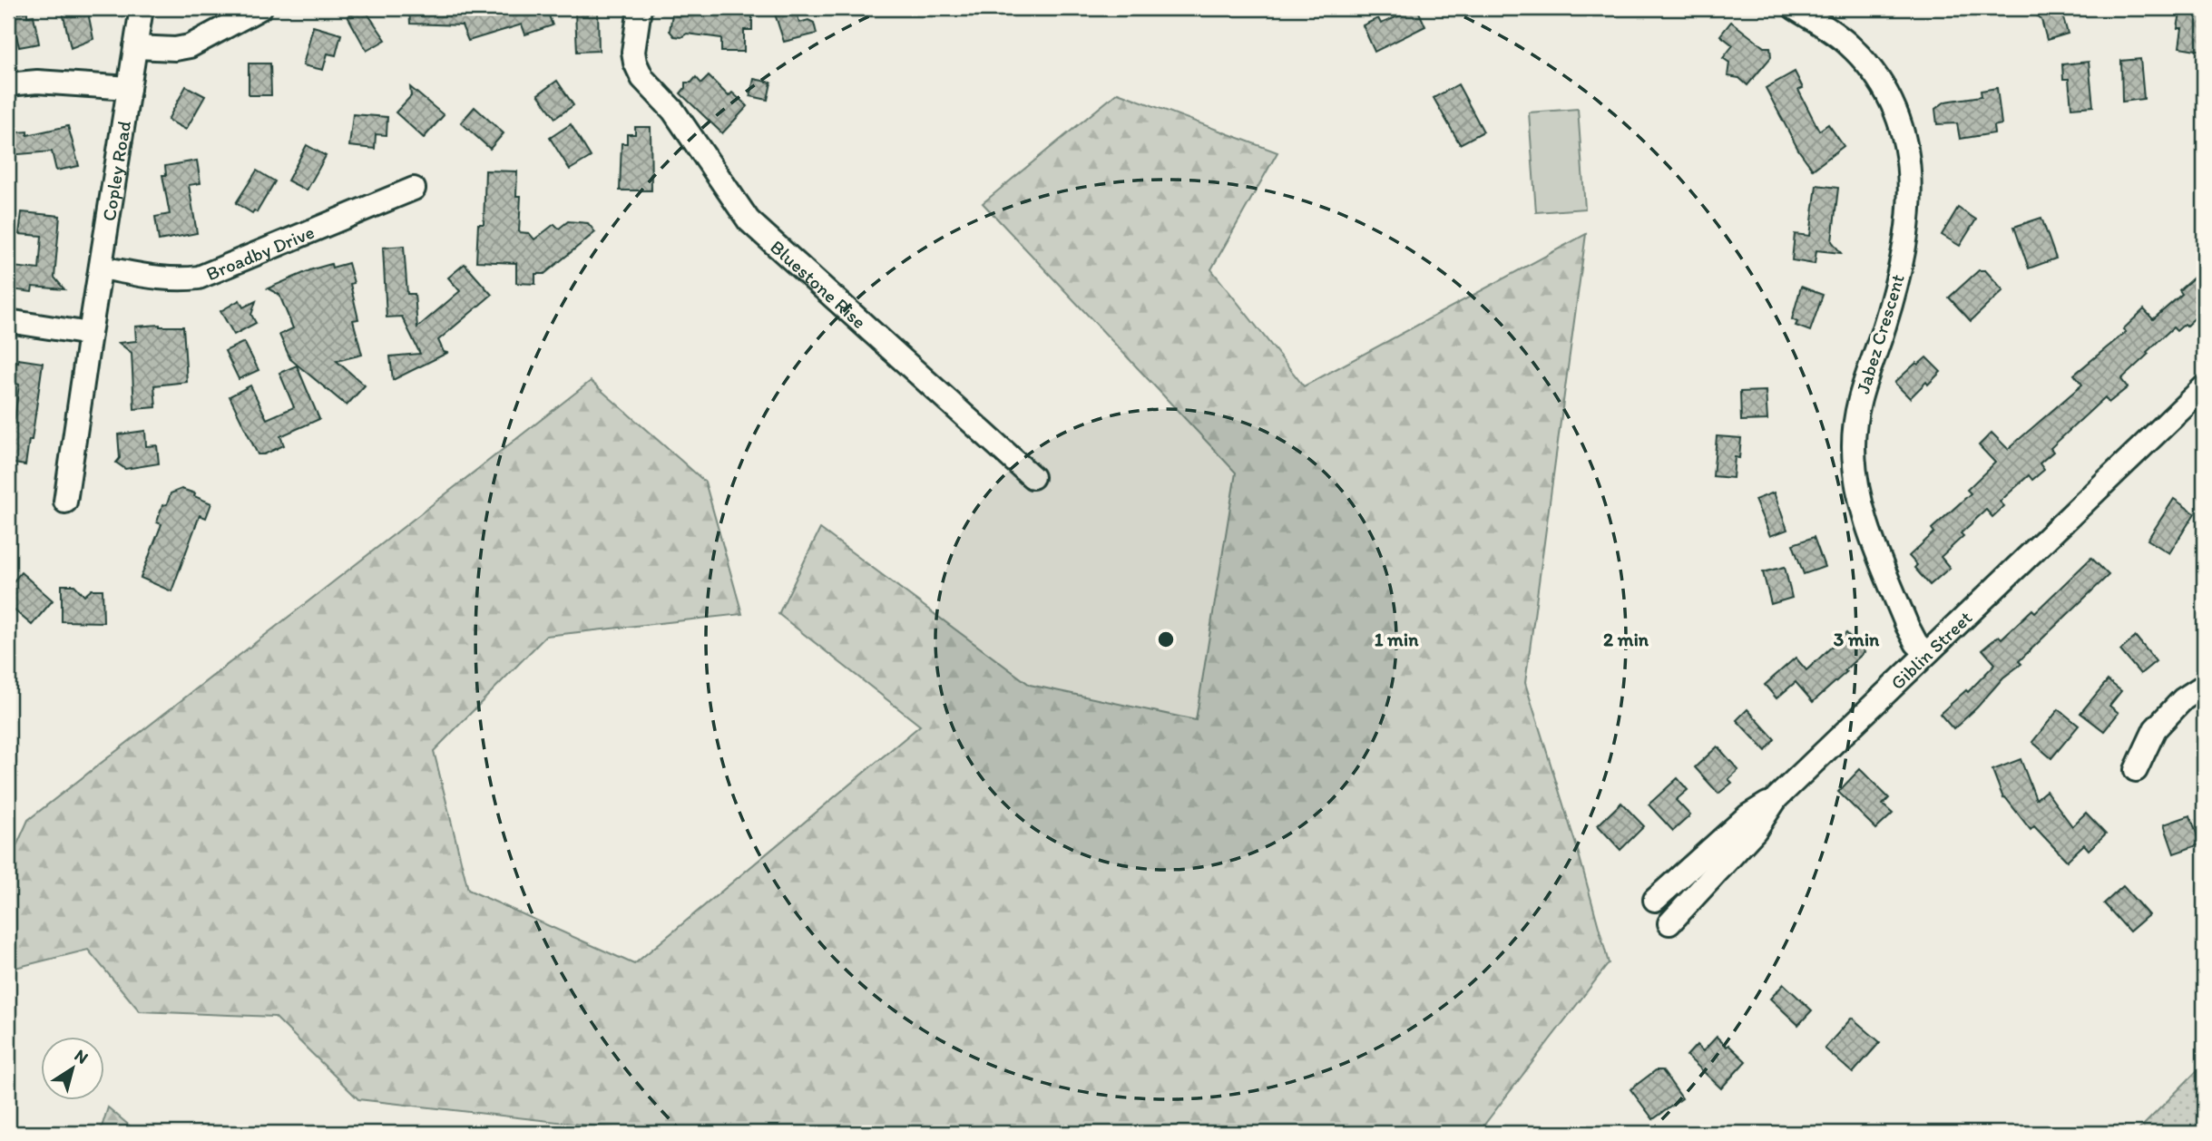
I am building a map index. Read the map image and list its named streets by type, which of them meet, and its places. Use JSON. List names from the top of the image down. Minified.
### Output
{"streets":{"street":["Copley Road","Broadby Drive","Bluestone Rise","Jabez Crescent","Giblin Street"]},"crossings":[["Copley Road","Broadby Drive"],["Jabez Crescent","Giblin Street"]],"north":"top right","rings":["1 min","2 min","3 min"]}
